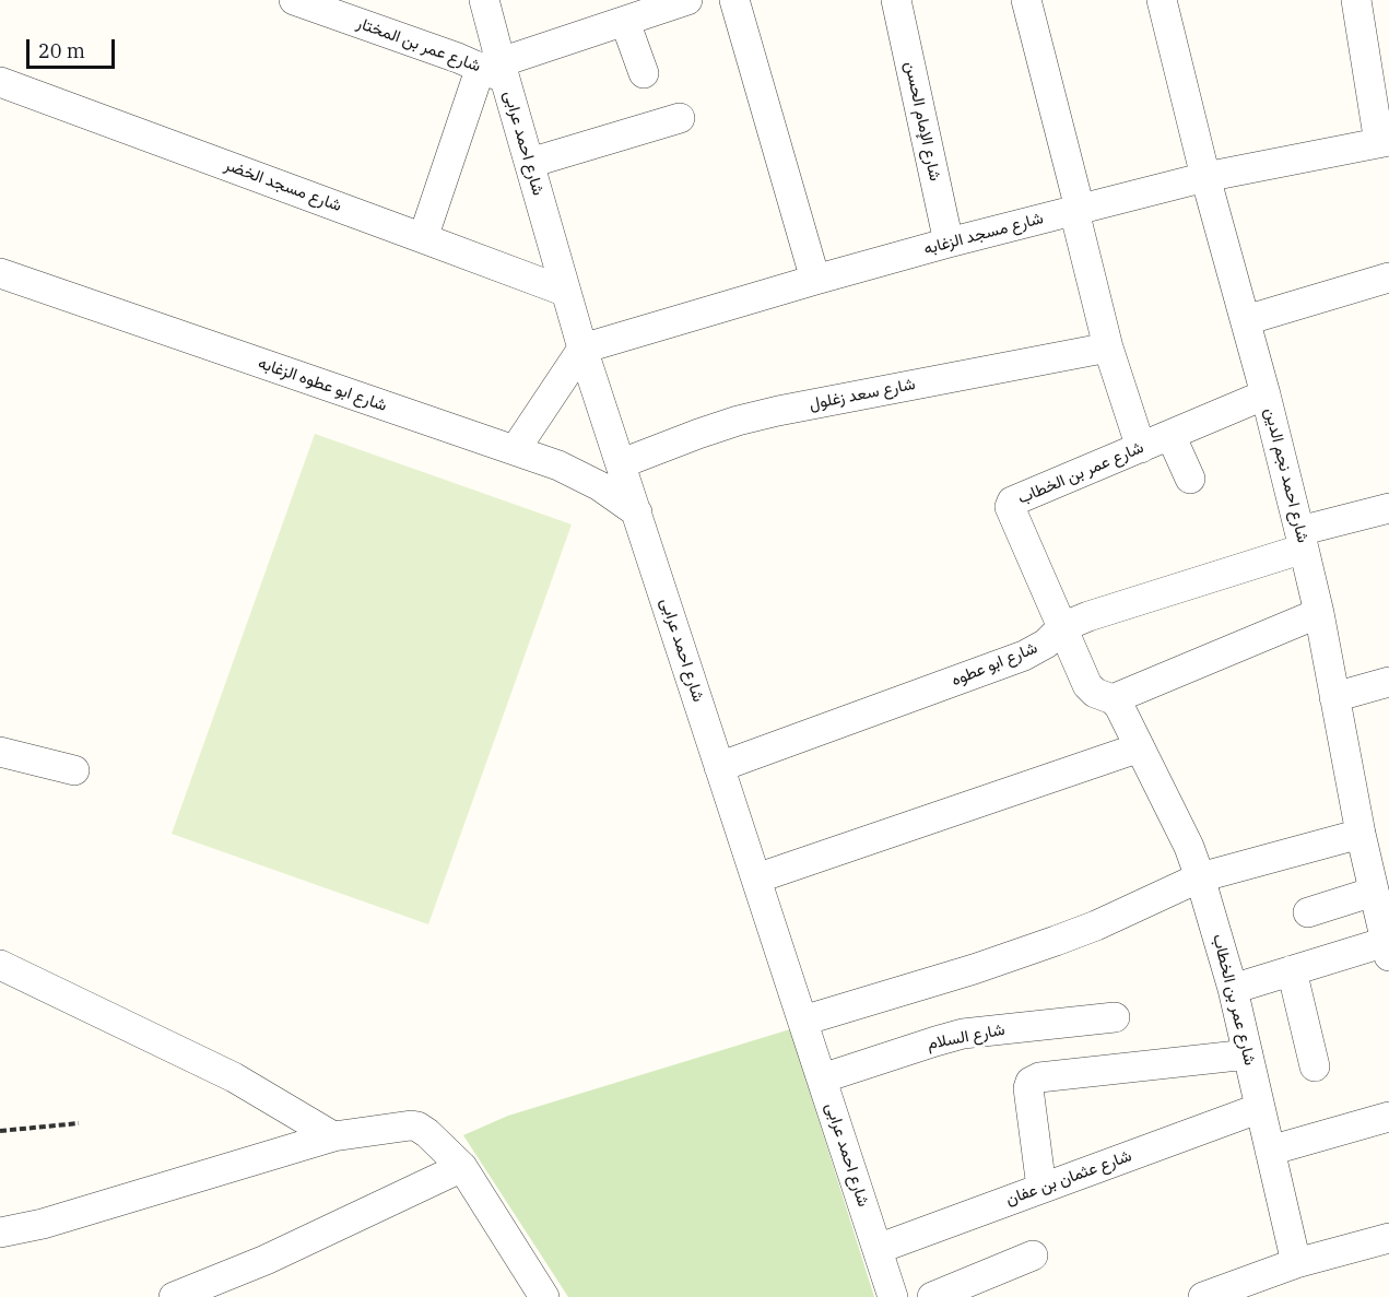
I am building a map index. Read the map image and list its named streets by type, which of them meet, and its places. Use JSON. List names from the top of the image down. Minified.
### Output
{"streets":{"street":["شارع عمر بن المختار","شارع الإمام الحسن","شارع احمد عرابى","شارع مسجد الخضر","شارع مسجد الزغابه","شارع ابو عطوه الزغابه","شارع سعد زغلول","شارع عمر بن الخطاب","شارع احمد نجم الدين","شارع ابو عطوه","شارع السلام","شارع عثمان بن عفان"]},"crossings":[["شارع عمر بن المختار","شارع احمد عرابى"],["شارع الإمام الحسن","شارع مسجد الزغابه"],["شارع احمد عرابى","شارع مسجد الخضر"],["شارع احمد عرابى","شارع مسجد الزغابه"],["شارع احمد عرابى","شارع ابو عطوه الزغابه"],["شارع احمد عرابى","شارع سعد زغلول"],["شارع احمد عرابى","شارع ابو عطوه"],["شارع احمد عرابى","شارع السلام"],["شارع احمد عرابى","شارع عثمان بن عفان"],["شارع مسجد الزغابه","شارع احمد نجم الدين"],["شارع عمر بن الخطاب","شارع احمد نجم الدين"],["شارع عمر بن الخطاب","شارع ابو عطوه"],["شارع عمر بن الخطاب","شارع عثمان بن عفان"],["شارع احمد نجم الدين","شارع ابو عطوه"]],"scale_bar":"20 m"}
